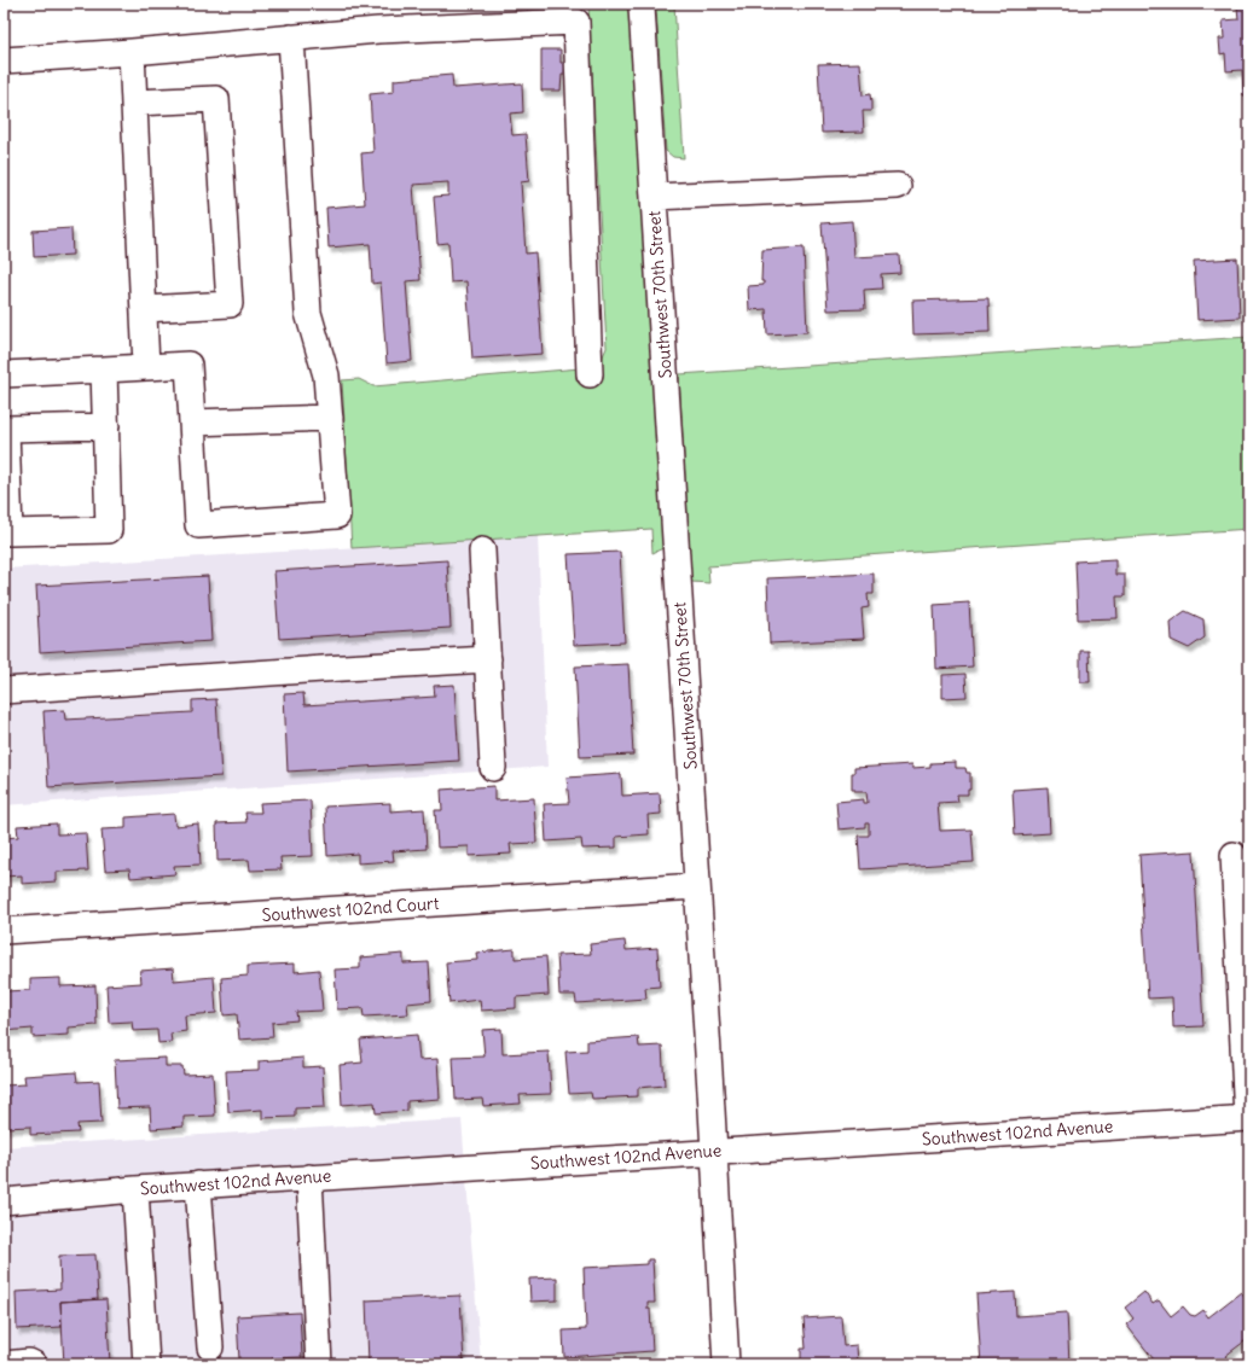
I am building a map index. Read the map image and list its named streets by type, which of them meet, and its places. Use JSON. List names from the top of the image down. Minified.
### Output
{"streets":{"street":["Southwest 70th Street","Southwest 102nd Court","Southwest 102nd Avenue"]},"crossings":[["Southwest 70th Street","Southwest 102nd Court"],["Southwest 70th Street","Southwest 102nd Avenue"]]}
